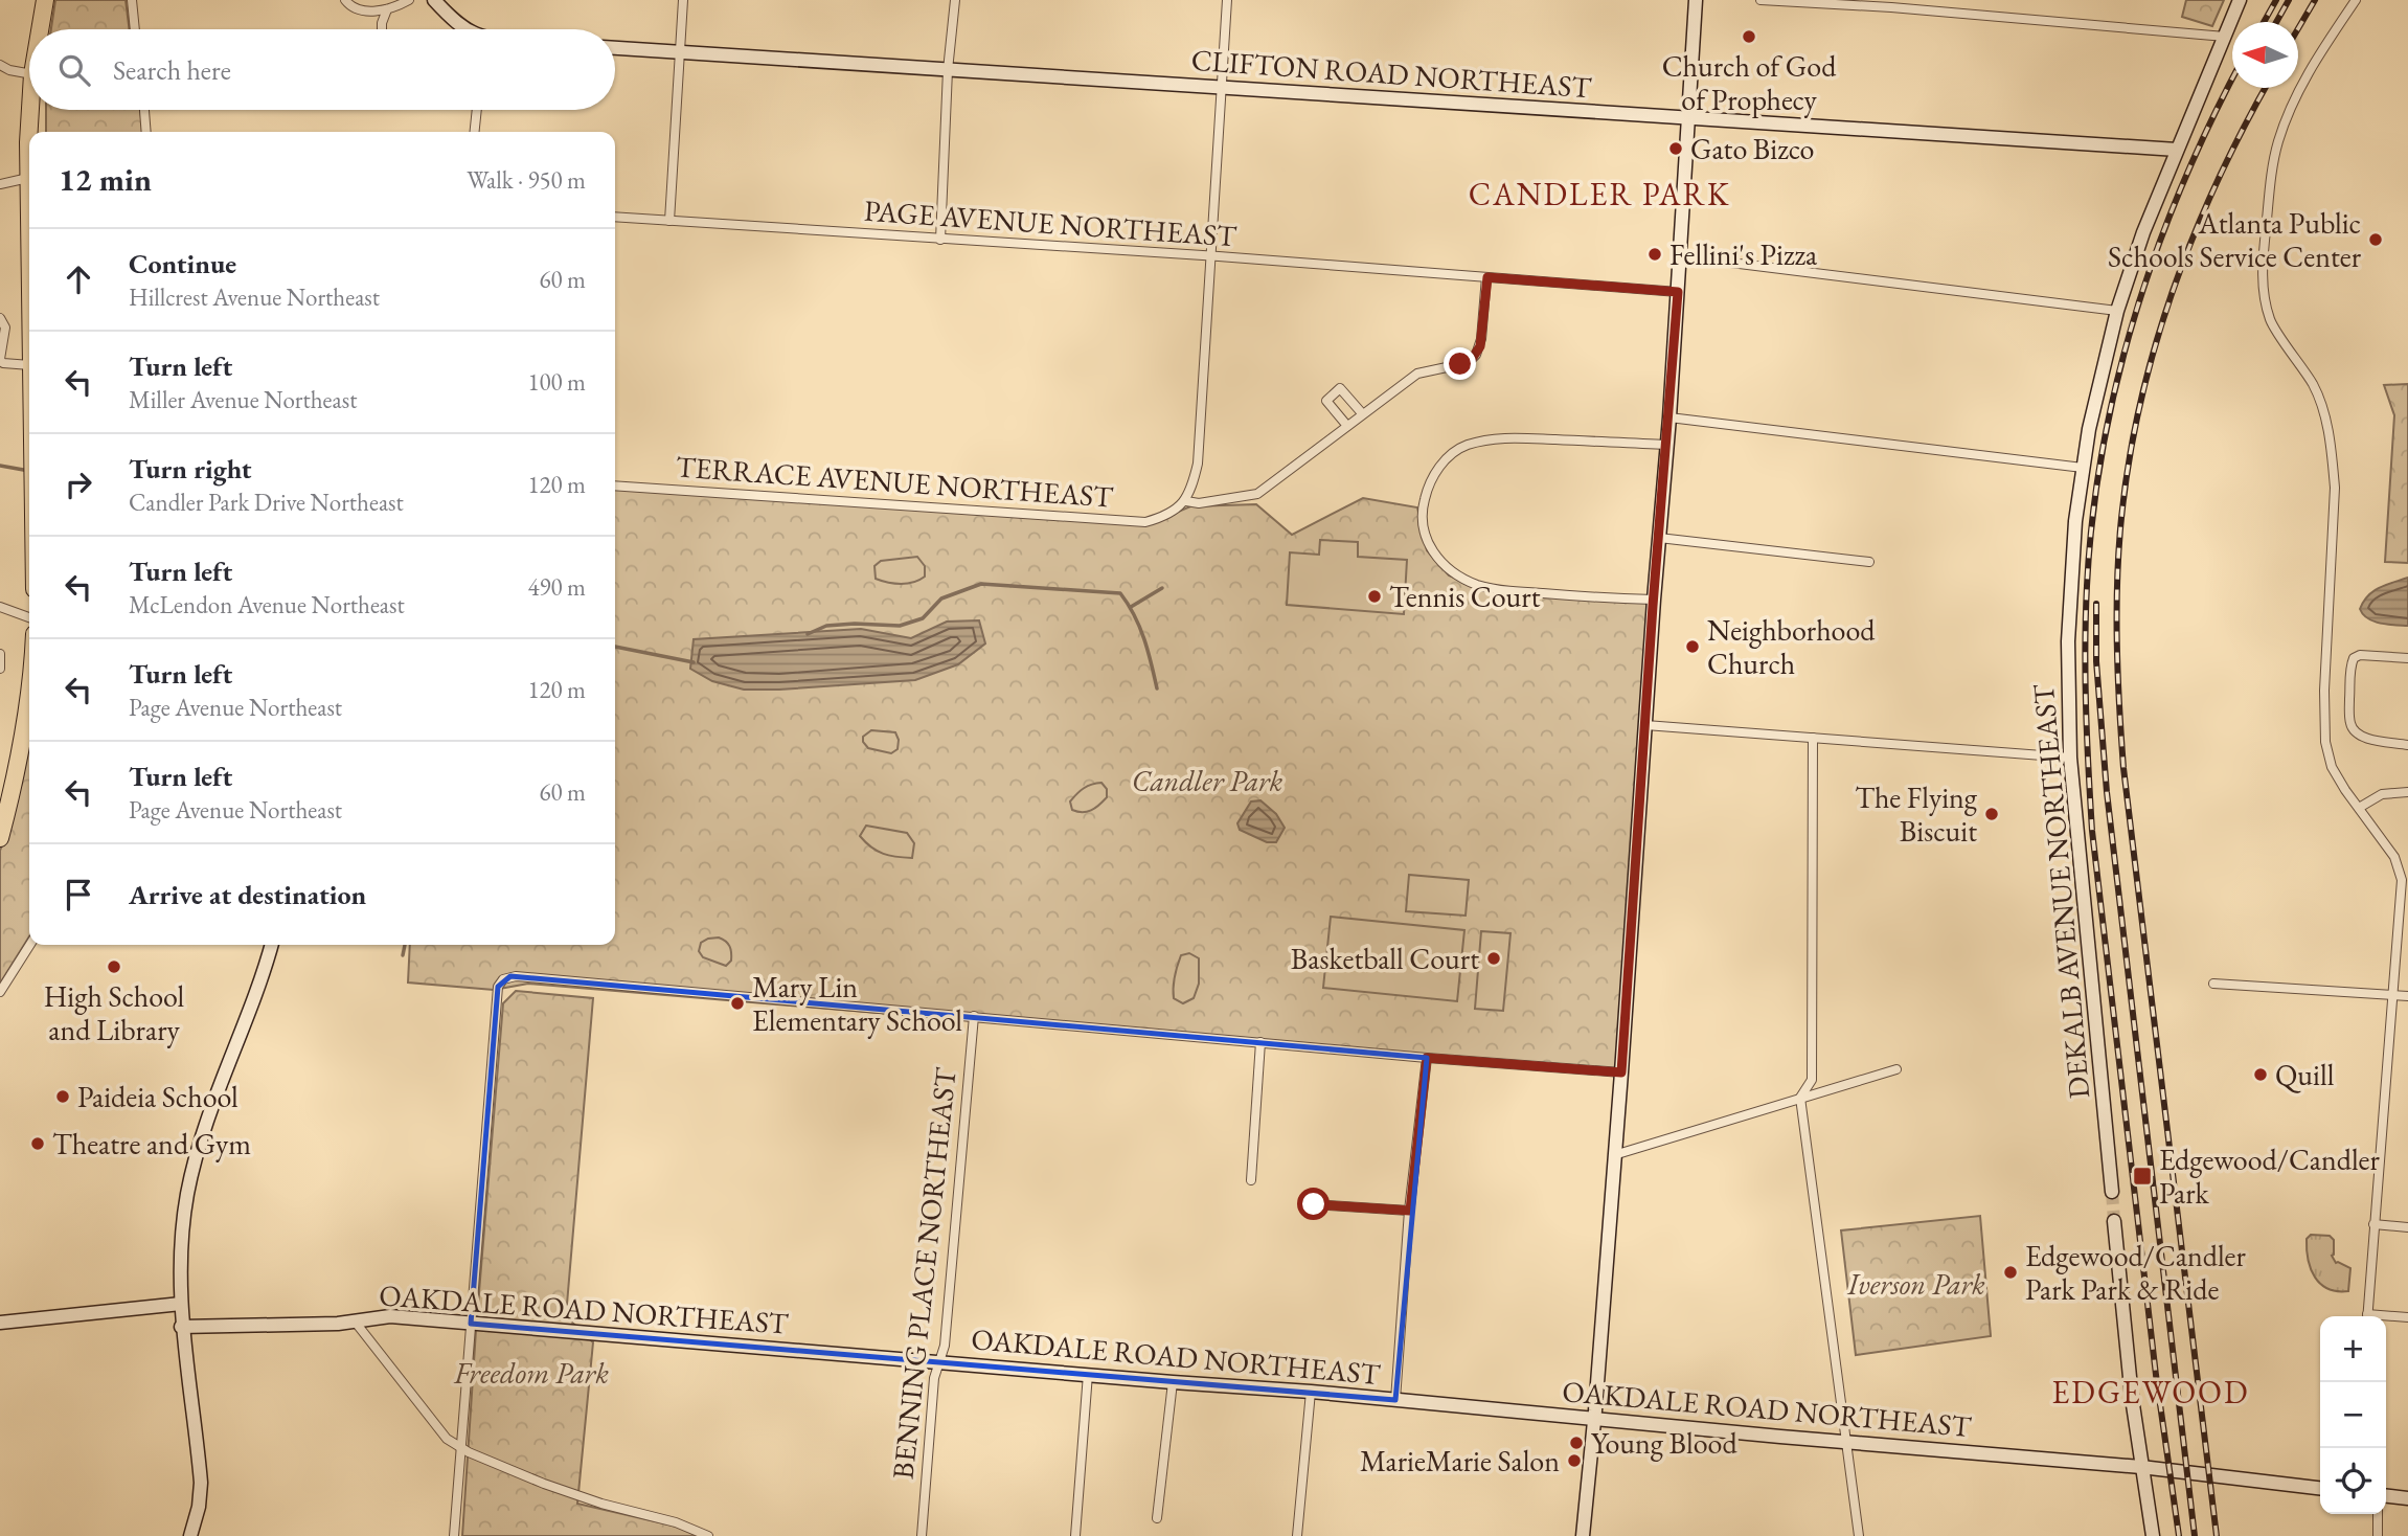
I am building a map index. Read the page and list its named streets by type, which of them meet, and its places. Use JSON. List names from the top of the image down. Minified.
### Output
{"streets":{"street":["CLIFTON ROAD NORTHEAST","PAGE AVENUE NORTHEAST","TERRACE AVENUE NORTHEAST","DEKALB AVENUE NORTHEAST","BENNING PLACE NORTHEAST","OAKDALE ROAD NORTHEAST"]},"crossings":[["CLIFTON ROAD NORTHEAST","DEKALB AVENUE NORTHEAST"],["BENNING PLACE NORTHEAST","OAKDALE ROAD NORTHEAST"]],"districts":["CANDLER PARK","EDGEWOOD"],"parks":["Candler Park","Iverson Park","Freedom Park"],"places":{"other":["Church of God of Prophecy","Gato Bizco","Atlanta Public Schools Service Center","Fellini's Pizza","Tennis Court","Neighborhood Church","The Flying Biscuit","Basketball Court","High School and Library","Mary Lin Elementary School","Quill","Paideia School","Theatre and Gym","Edgewood/Candler Park Park & Ride","Young Blood","MarieMarie Salon"],"transit":["Edgewood/Candler Park"]},"north":"left","page":{"search":"Search here","heading":["12 min","Walk · 950 m"],"list":[["Continue","Hillcrest Avenue Northeast","60 m"],["Turn left","Miller Avenue Northeast","100 m"],["Turn right","Candler Park Drive Northeast","120 m"],["Turn left","McLendon Avenue Northeast","490 m"],["Turn left","Page Avenue Northeast","120 m"],["Turn left","Page Avenue Northeast","60 m"],"Arrive at destination"],"map_buttons":["+","−"]}}
